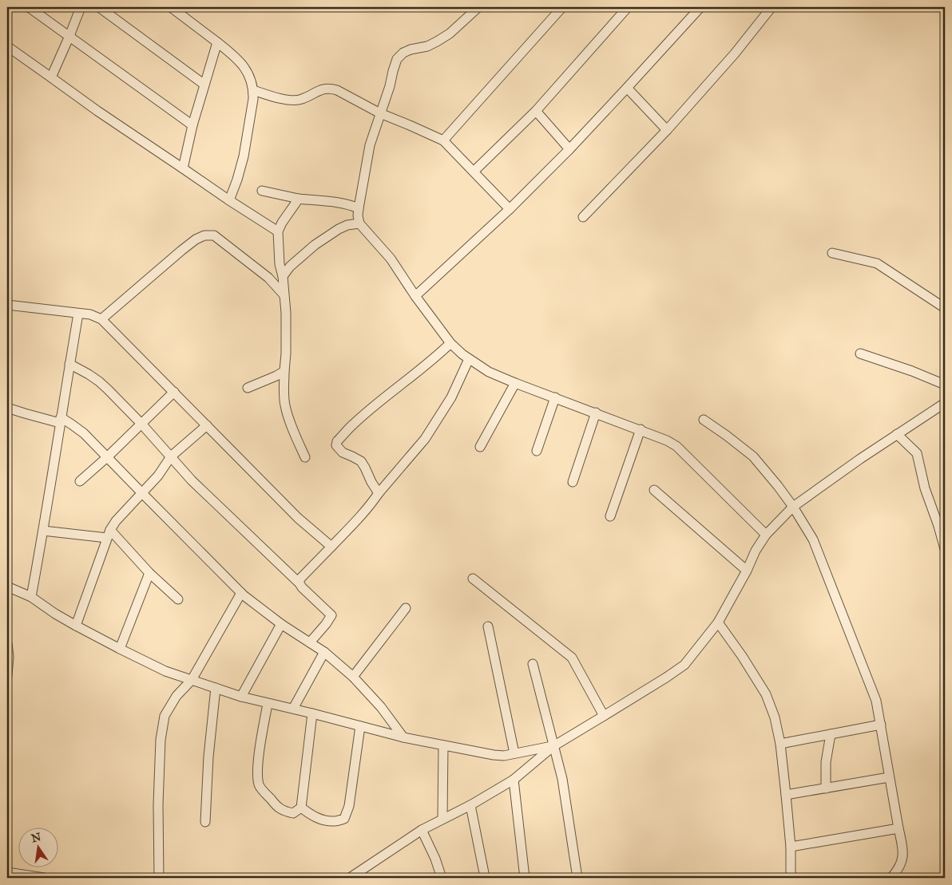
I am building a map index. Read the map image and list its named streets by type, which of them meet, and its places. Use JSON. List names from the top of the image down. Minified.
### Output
{"north":"top"}
